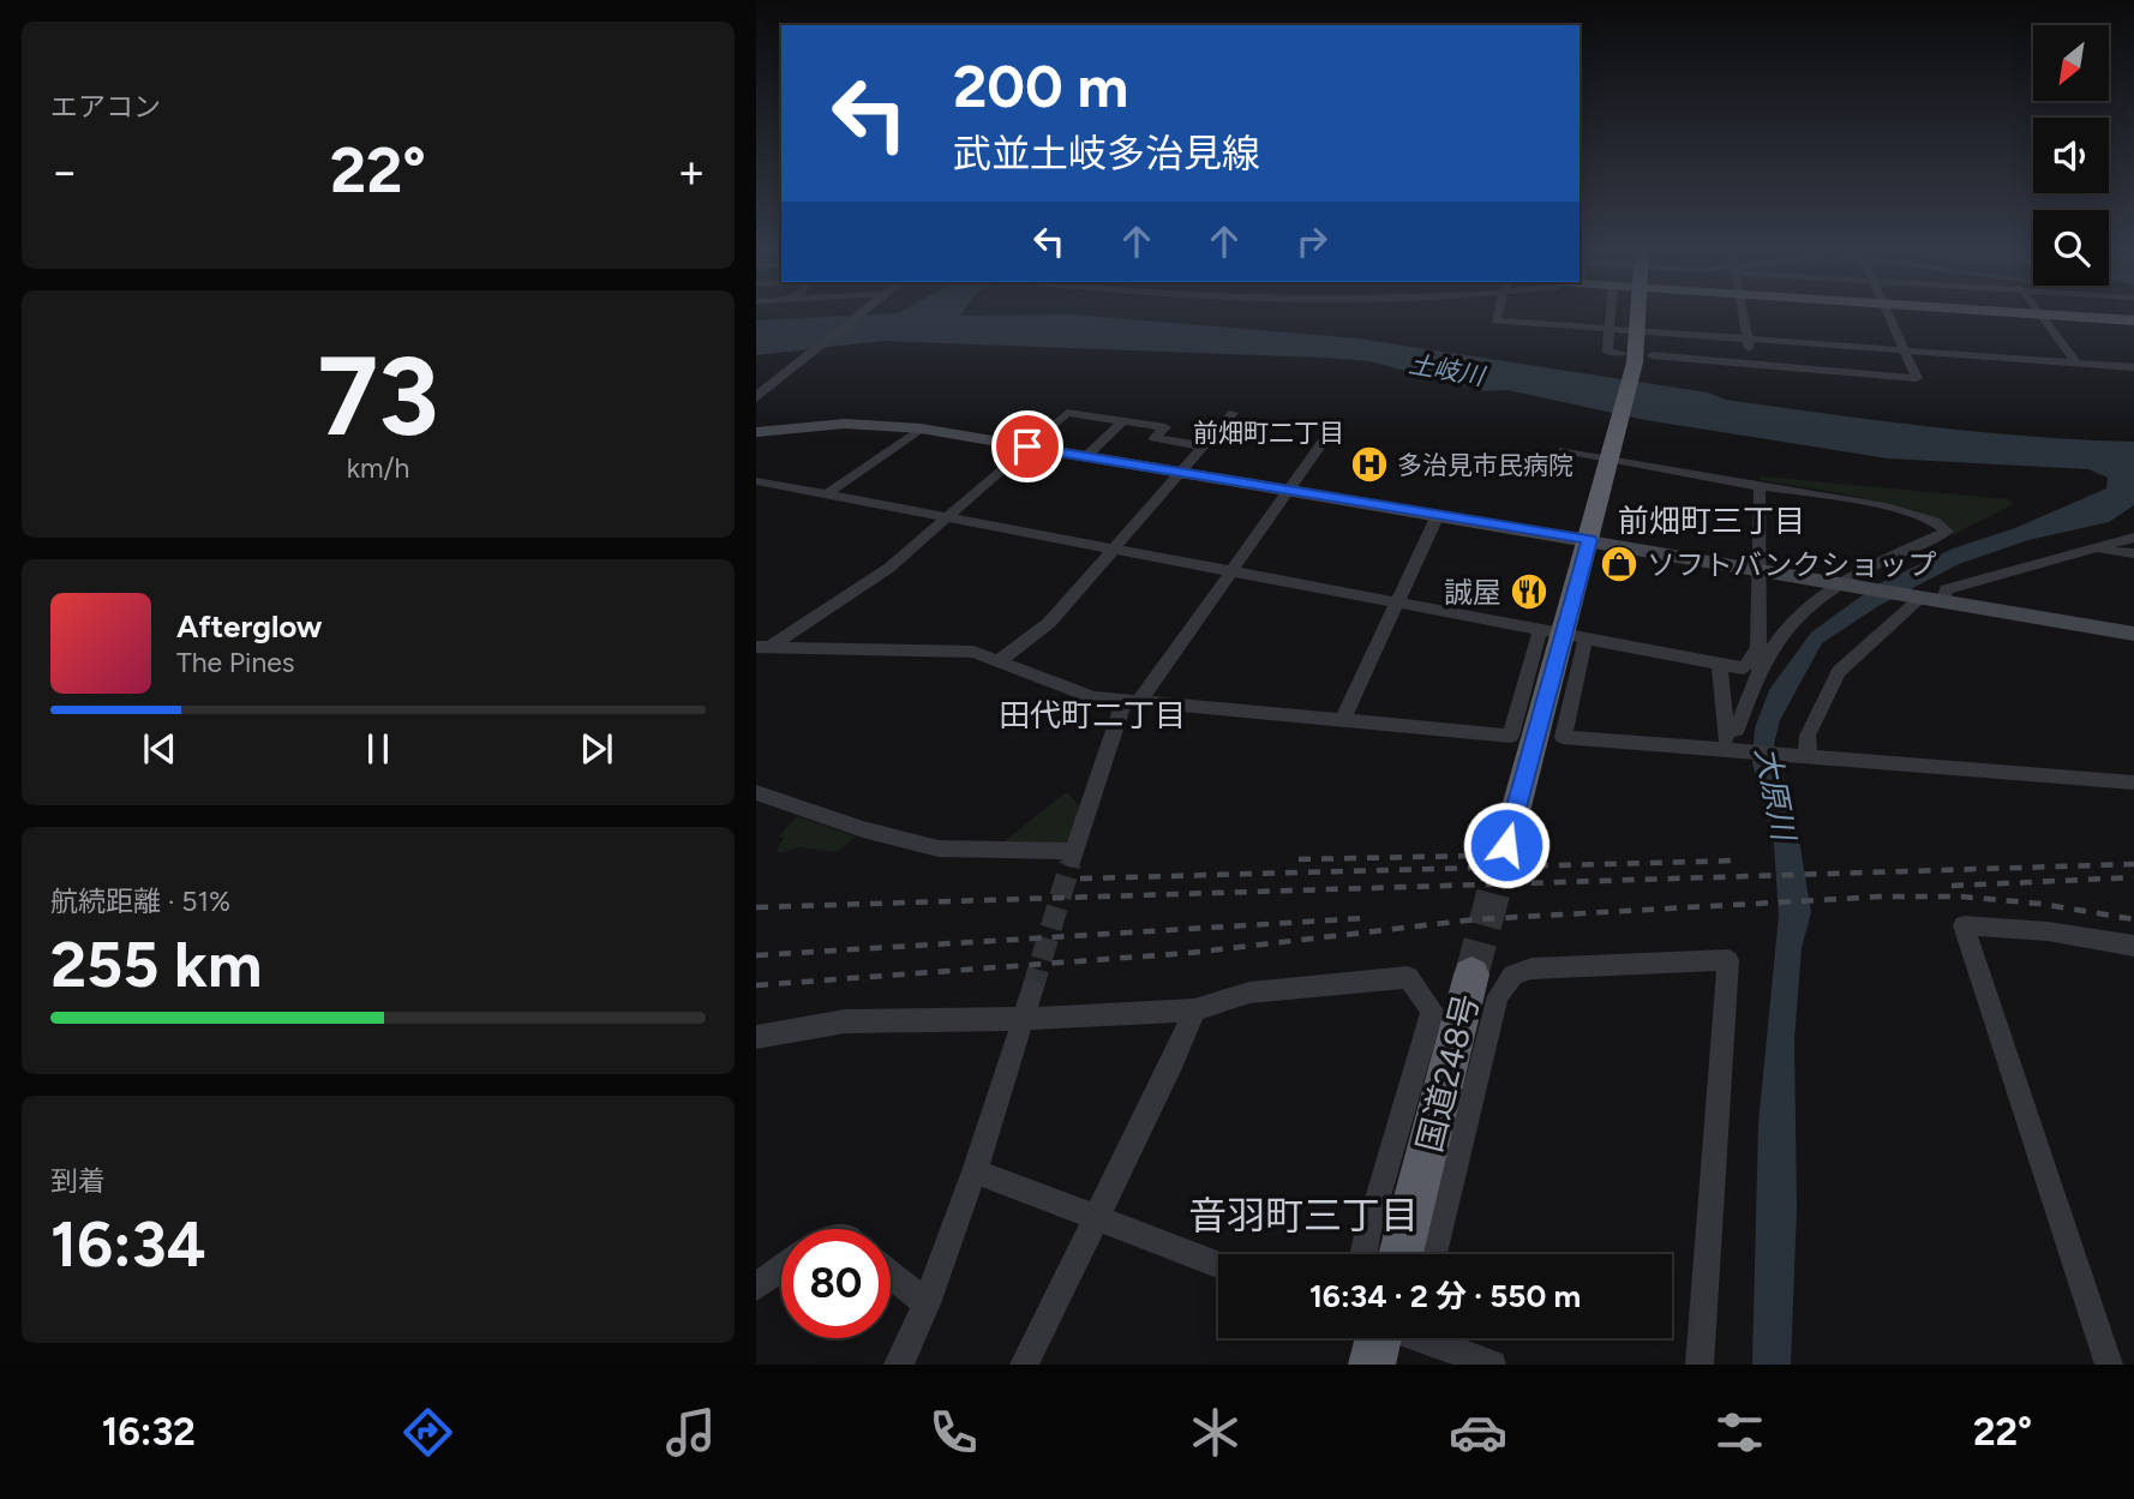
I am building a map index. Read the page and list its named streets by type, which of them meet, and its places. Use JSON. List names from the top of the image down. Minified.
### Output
{"streets":{"highway":["国道248号"]},"districts":["前畑町二丁目","前畑町三丁目","田代町二丁目","音羽町三丁目"],"water":["土岐川","大原川"],"places":{"hospital":["多治見市民病院"],"shop":["ソフトバンクショップ"],"restaurant":["誠屋"]},"north":"bottom left","page":{"tile":["エアコン",["73","km/h"],["航続距離 · 51%","255 km"],["到着","16:34"]],"turn":["200 m","武並土岐多治見線"],"heat":["−","22°","+"],"song":["Afterglow","The Pines"],"limit":"80","trip":"16:34 · 2 分 · 550 m","tabs":["16:32","22°"]}}
